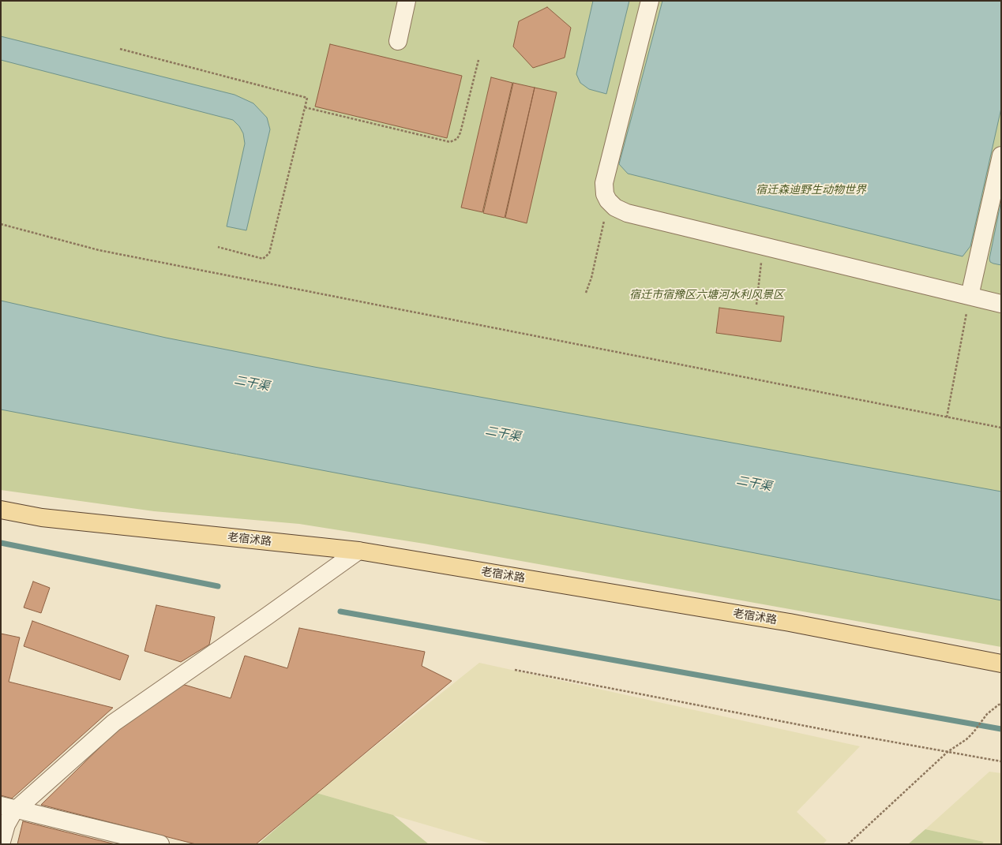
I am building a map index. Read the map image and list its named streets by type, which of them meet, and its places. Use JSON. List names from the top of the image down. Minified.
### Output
{"streets":{"main road":["老宿沭路"]},"water":["二干渠"],"parks":["宿迁森迪野生动物世界","宿迁市宿豫区六塘河水利风景区"]}
